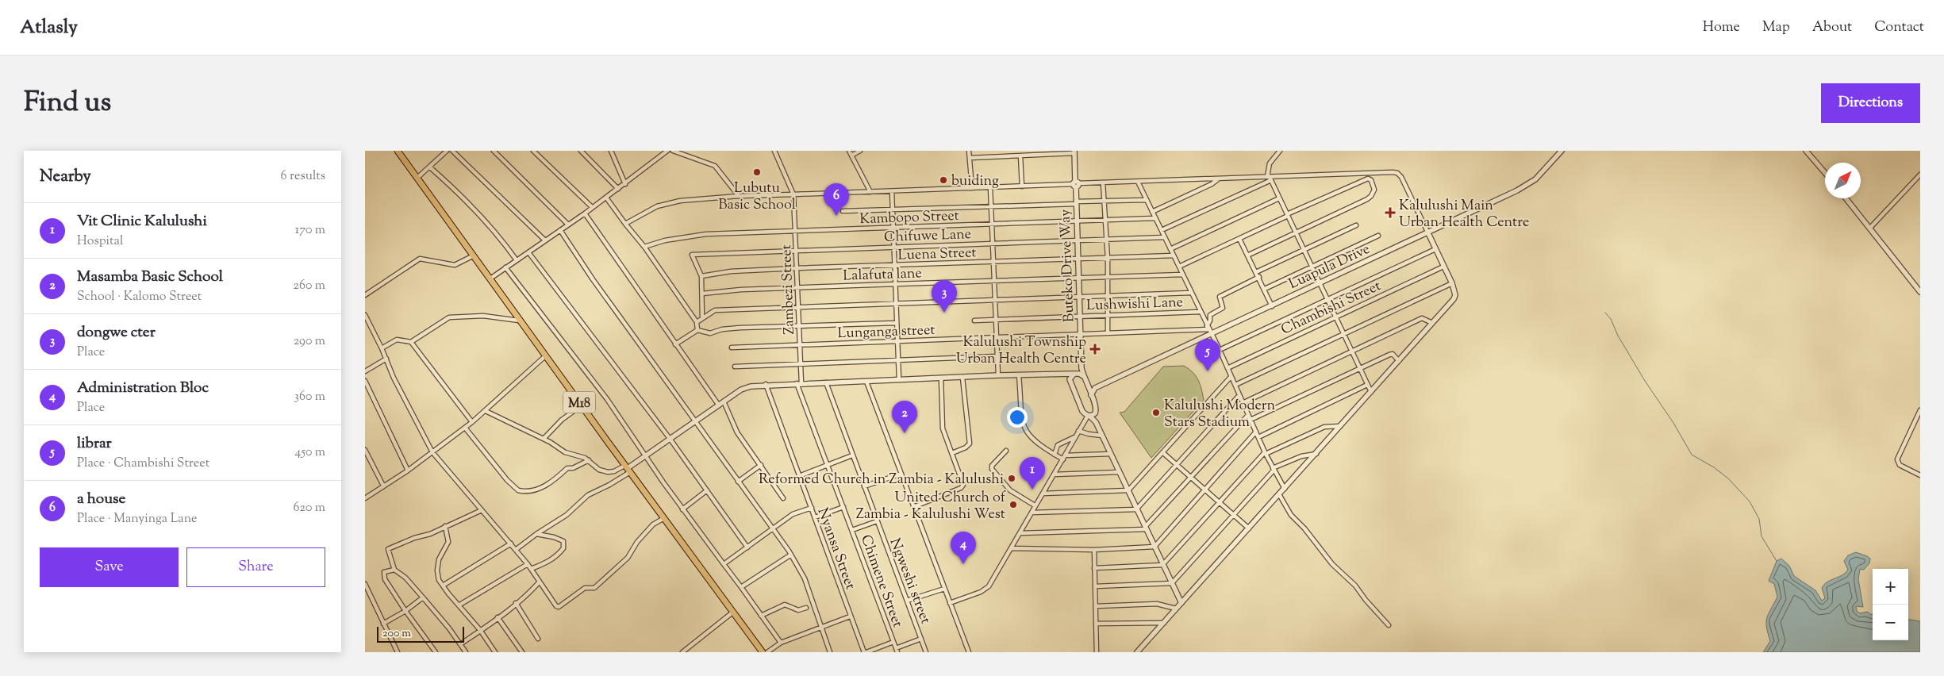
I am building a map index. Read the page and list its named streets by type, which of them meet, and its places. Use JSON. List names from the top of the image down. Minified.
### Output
{"streets":{"main road":["M18"],"street":["Kambopo Street","Chifuwe Lane","Luena Street","Buteko Drive Way","Luapula Drive","Lalafuta lane","Zambezi Street","Lushwishi Lane","Chambishi Street","Lunganga street","Nyansa Street","Chimene Street","Ngweshi street"]},"crossings":[["Kambopo Street","Buteko Drive Way"],["Kambopo Street","Zambezi Street"],["Chifuwe Lane","Luena Street"],["Chifuwe Lane","Buteko Drive Way"],["Chifuwe Lane","Zambezi Street"],["Luena Street","Buteko Drive Way"],["Luena Street","Zambezi Street"],["Buteko Drive Way","Lalafuta lane"],["Buteko Drive Way","Lushwishi Lane"],["Buteko Drive Way","Lunganga street"],["Lalafuta lane","Zambezi Street"],["Zambezi Street","Lunganga street"],["Zambezi Street","Chimene Street"]],"places":{"other":["Lubutu Basic School","buiding","Kalulushi Modern Stars Stadium","Reformed Church in Zambia - Kalulushi","United Church of Zambia - Kalulushi West"],"health":["Kalulushi Main Urban Health Centre","Kalulushi Township Urban Health Centre"]},"scale_bar":"200 m","north":"top right","page":{"header":"Atlasly","nav":["Home","Map","About","Contact"],"title":"Find us","buttons":["Directions",["Save","Share"]],"heading":["Nearby","6 results"],"pins":["6","3","5","2","1","4"],"list":[{"mark":"1","name":"Vit Clinic Kalulushi","note":"Hospital","value":"170 m"},{"mark":"2","name":"Masamba Basic School","note":"School · Kalomo Street","value":"260 m"},{"mark":"3","name":"dongwe cter","note":"Place","value":"290 m"},{"mark":"4","name":"Administration Bloc","note":"Place","value":"360 m"},{"mark":"5","name":"librar","note":"Place · Chambishi Street","value":"450 m"},{"mark":"6","name":"a house","note":"Place · Manyinga Lane","value":"620 m"}],"map_buttons":["+","−"],"scale":"200 m"}}
